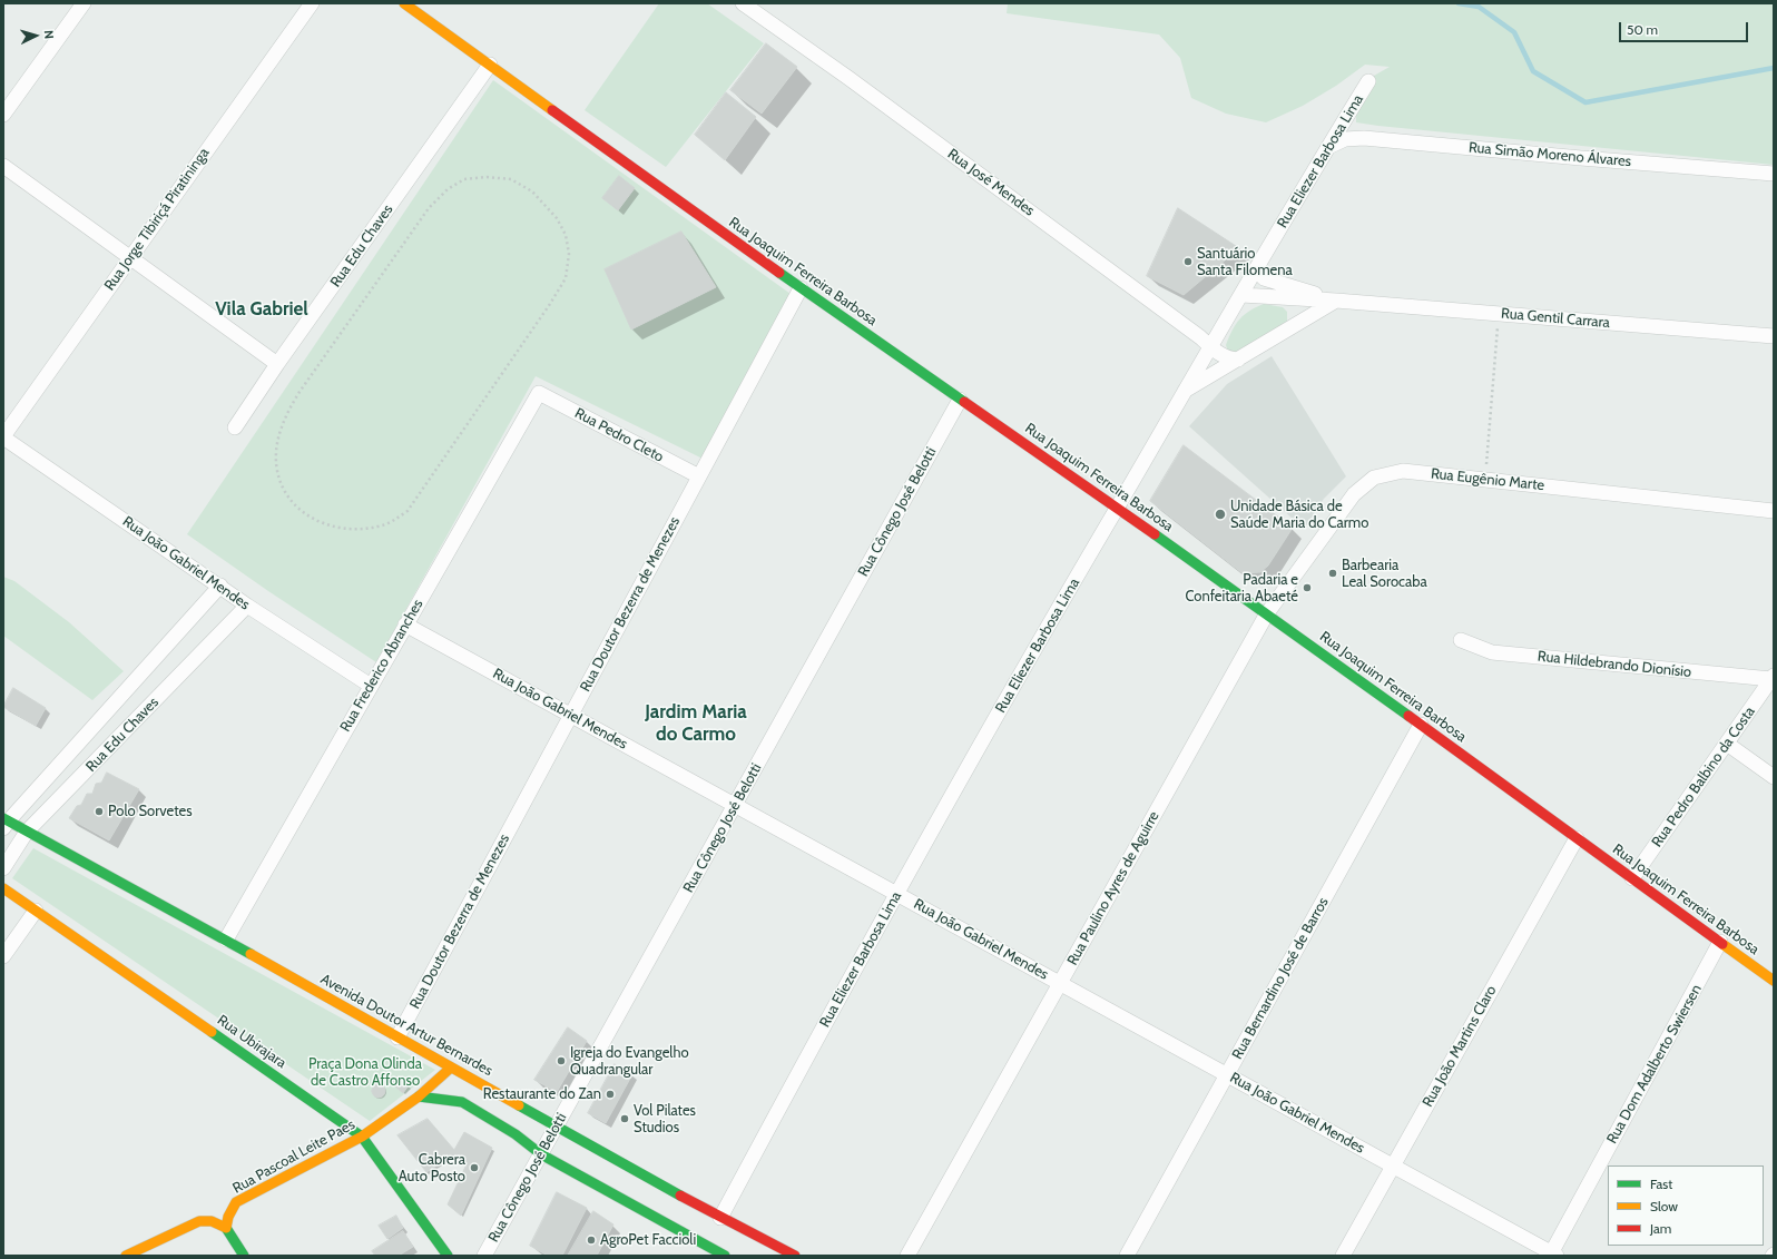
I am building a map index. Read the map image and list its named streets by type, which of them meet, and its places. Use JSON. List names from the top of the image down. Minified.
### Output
{"streets":{"main road":["Rua Joaquim Ferreira Barbosa","Avenida Doutor Artur Bernardes","Rua Ubirajara","Rua Pascoal Leite Paes"],"street":["Rua Simão Moreno Álvares","Rua Eliezer Barbosa Lima","Rua José Mendes","Rua Jorge Tibiriçá Piratininga","Rua Edu Chaves","Rua Gentil Carrara","Rua Pedro Cleto","Rua Eugênio Marte","Rua Cônego José Belotti","Rua João Gabriel Mendes","Rua Doutor Bezerra de Menezes","Rua Hildebrando Dionísio","Rua Frederico Abranches","Rua Pedro Balbino da Costa","Rua Paulino Ayres de Aguirre","Rua Bernardino José de Barros","Rua João Martins Claro","Rua Dom Adalberto Swiersen"]},"crossings":[["Rua Simão Moreno Álvares","Rua Eliezer Barbosa Lima"],["Rua Eliezer Barbosa Lima","Rua José Mendes"],["Rua Eliezer Barbosa Lima","Rua Joaquim Ferreira Barbosa"],["Rua Eliezer Barbosa Lima","Rua Gentil Carrara"],["Rua Eliezer Barbosa Lima","Rua João Gabriel Mendes"],["Rua Eliezer Barbosa Lima","Avenida Doutor Artur Bernardes"],["Rua Jorge Tibiriçá Piratininga","Rua João Gabriel Mendes"],["Rua Edu Chaves","Rua Joaquim Ferreira Barbosa"],["Rua Edu Chaves","Rua João Gabriel Mendes"],["Rua Edu Chaves","Avenida Doutor Artur Bernardes"],["Rua Joaquim Ferreira Barbosa","Rua Eugênio Marte"],["Rua Joaquim Ferreira Barbosa","Rua Cônego José Belotti"],["Rua Joaquim Ferreira Barbosa","Rua Doutor Bezerra de Menezes"],["Rua Joaquim Ferreira Barbosa","Rua Pedro Balbino da Costa"],["Rua Joaquim Ferreira Barbosa","Rua Paulino Ayres de Aguirre"],["Rua Joaquim Ferreira Barbosa","Rua Bernardino José de Barros"],["Rua Joaquim Ferreira Barbosa","Rua João Martins Claro"],["Rua Joaquim Ferreira Barbosa","Rua Dom Adalberto Swiersen"],["Rua Pedro Cleto","Rua Doutor Bezerra de Menezes"],["Rua Pedro Cleto","Rua Frederico Abranches"],["Rua Eugênio Marte","Rua Paulino Ayres de Aguirre"],["Rua Cônego José Belotti","Rua João Gabriel Mendes"],["Rua Cônego José Belotti","Avenida Doutor Artur Bernardes"],["Rua João Gabriel Mendes","Rua Doutor Bezerra de Menezes"],["Rua João Gabriel Mendes","Rua Frederico Abranches"],["Rua João Gabriel Mendes","Rua Paulino Ayres de Aguirre"],["Rua João Gabriel Mendes","Rua Bernardino José de Barros"],["Rua João Gabriel Mendes","Rua João Martins Claro"],["Rua João Gabriel Mendes","Rua Dom Adalberto Swiersen"],["Rua Doutor Bezerra de Menezes","Avenida Doutor Artur Bernardes"],["Rua Hildebrando Dionísio","Rua Pedro Balbino da Costa"],["Rua Frederico Abranches","Avenida Doutor Artur Bernardes"],["Avenida Doutor Artur Bernardes","Rua Pascoal Leite Paes"],["Rua Ubirajara","Rua Pascoal Leite Paes"]],"districts":["Vila Gabriel","Jardim Maria do Carmo"],"parks":["Praça Dona Olinda de Castro Affonso"],"places":["Santuário Santa Filomena","Unidade Básica de Saúde Maria do Carmo","Barbearia Leal Sorocaba","Padaria e Confeitaria Abaeté","Polo Sorvetes","Igreja do Evangelho Quadrangular","Restaurante do Zan","Vol Pilates Studios","Cabrera Auto Posto","AgroPet Faccioli"],"legend":["Fast","Slow","Jam"],"scale_bar":"50 m","north":"right"}
